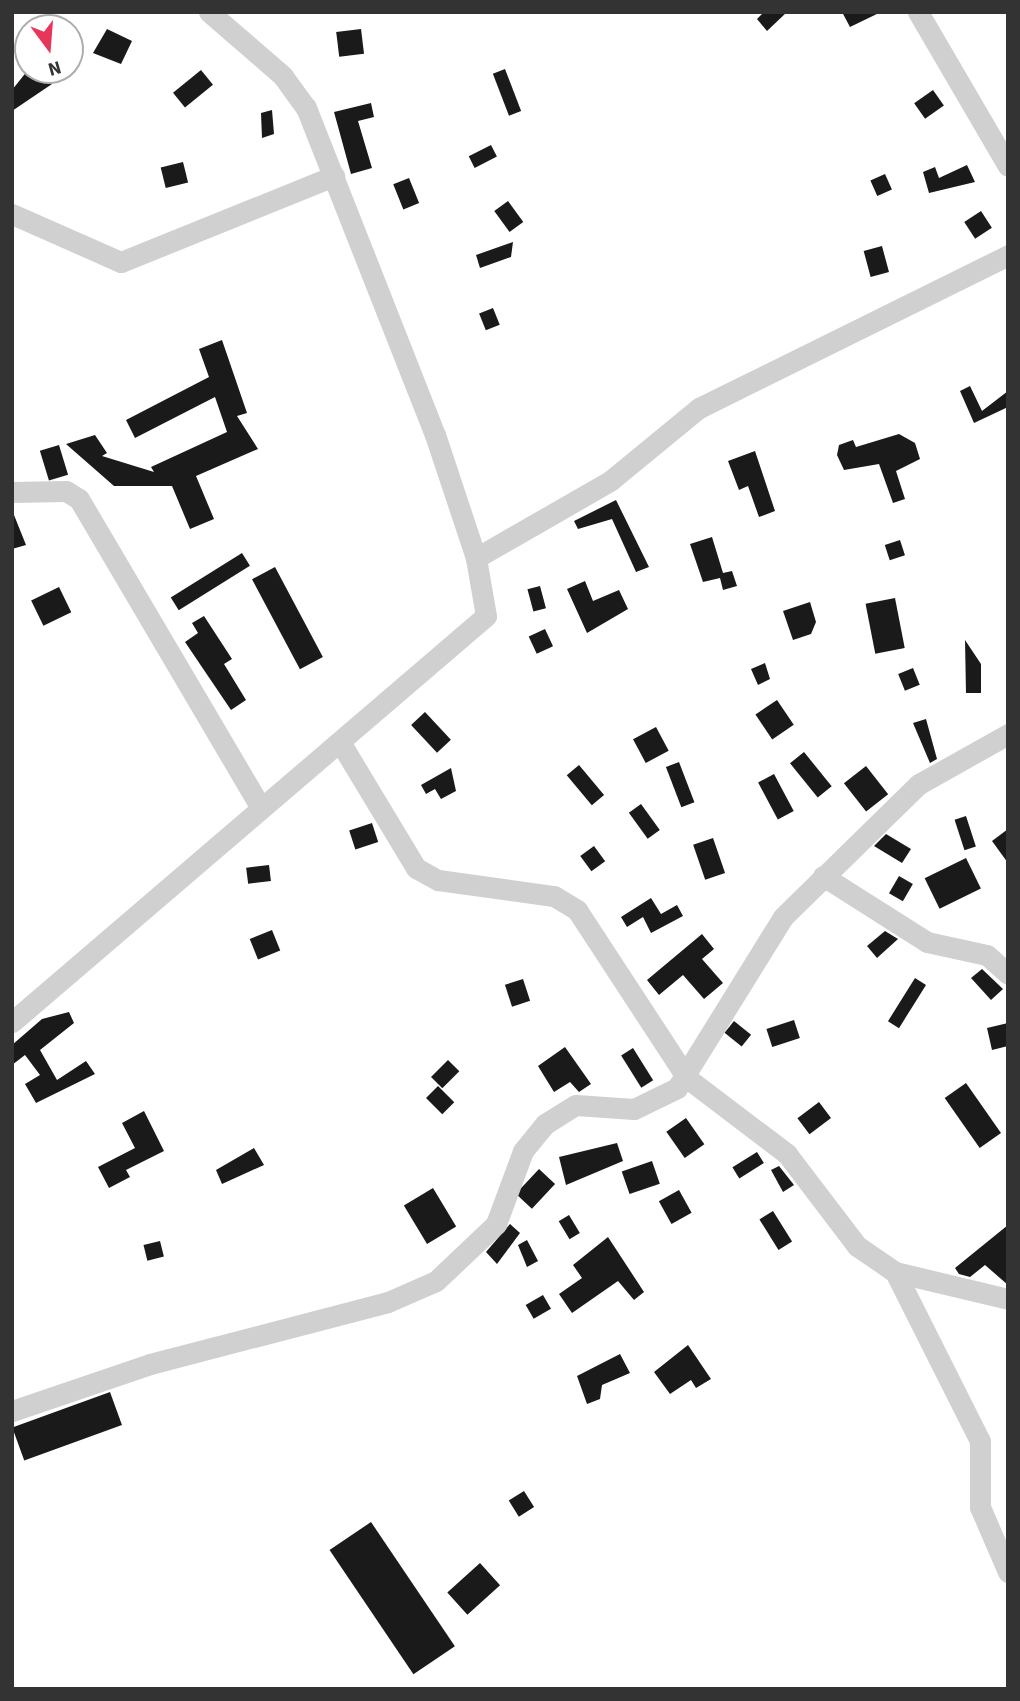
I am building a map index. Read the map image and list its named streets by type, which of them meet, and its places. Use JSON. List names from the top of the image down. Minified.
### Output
{"north":"bottom"}
